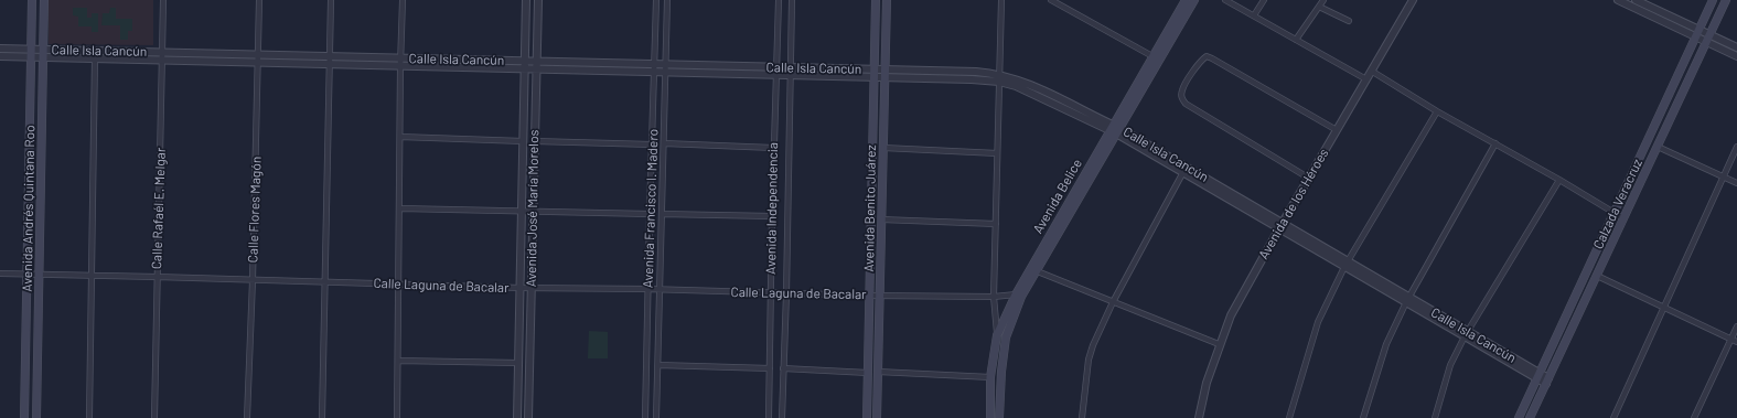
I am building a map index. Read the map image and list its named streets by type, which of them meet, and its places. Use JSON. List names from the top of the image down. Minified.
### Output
{"streets":{"main road":["Avenida Belice","Calzada Veracruz","Avenida Andrés Quintana Roo","Avenida Benito Juárez"],"street":["Calle Isla Cancún","Avenida de los Héroes","Calle Rafaél E. Melgar","Avenida José María Morelos","Avenida Francisco I. Madero","Avenida Independencia","Calle Flores Magón","Calle Laguna de Bacalar"]},"crossings":[["Calle Isla Cancún","Avenida Belice"],["Calle Isla Cancún","Avenida de los Héroes"],["Calle Isla Cancún","Calzada Veracruz"],["Calle Isla Cancún","Avenida Andrés Quintana Roo"],["Calle Isla Cancún","Calle Rafaél E. Melgar"],["Calle Isla Cancún","Avenida José María Morelos"],["Calle Isla Cancún","Avenida Francisco I. Madero"],["Calle Isla Cancún","Avenida Independencia"],["Calle Isla Cancún","Avenida Benito Juárez"],["Calle Isla Cancún","Calle Flores Magón"],["Avenida Belice","Calle Laguna de Bacalar"],["Avenida Andrés Quintana Roo","Calle Laguna de Bacalar"],["Calle Rafaél E. Melgar","Calle Laguna de Bacalar"],["Avenida José María Morelos","Calle Laguna de Bacalar"],["Avenida Francisco I. Madero","Calle Laguna de Bacalar"],["Avenida Independencia","Calle Laguna de Bacalar"],["Avenida Benito Juárez","Calle Laguna de Bacalar"],["Calle Flores Magón","Calle Laguna de Bacalar"]]}
